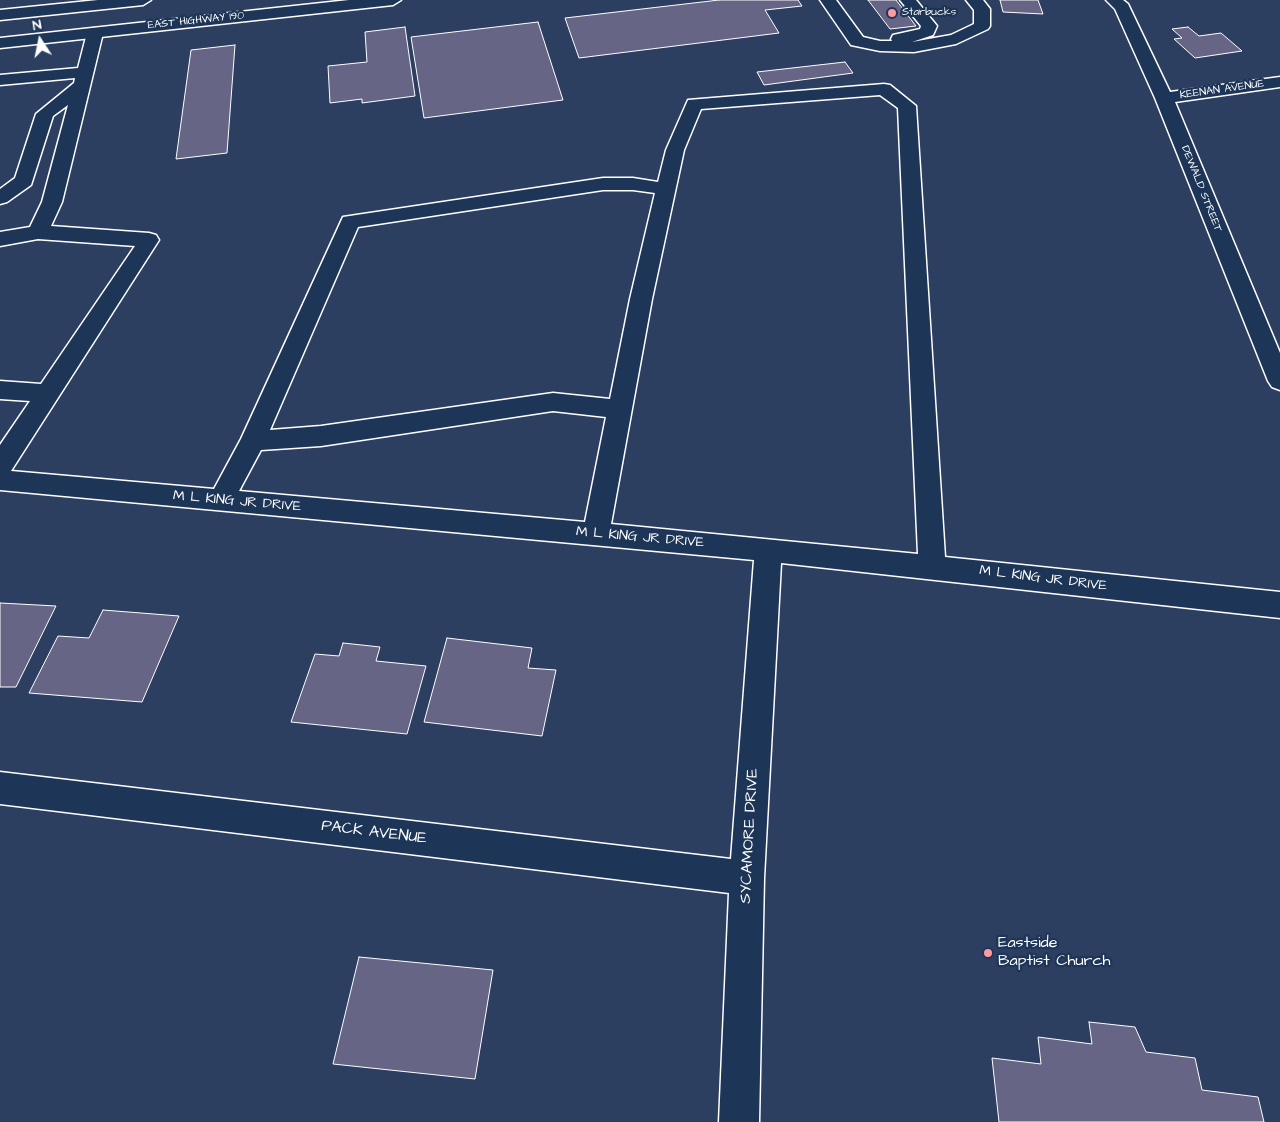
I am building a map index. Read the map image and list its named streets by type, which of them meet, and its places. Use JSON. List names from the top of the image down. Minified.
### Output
{"streets":{"street":["EAST HIGHWAY 190","KEENAN AVENUE","DEWALD STREET","M L KING JR DRIVE","PACK AVENUE","SYCAMORE DRIVE"]},"crossings":[["KEENAN AVENUE","DEWALD STREET"],["M L KING JR DRIVE","SYCAMORE DRIVE"],["PACK AVENUE","SYCAMORE DRIVE"]],"places":["Starbucks","Eastside Baptist Church"],"north":"top"}
